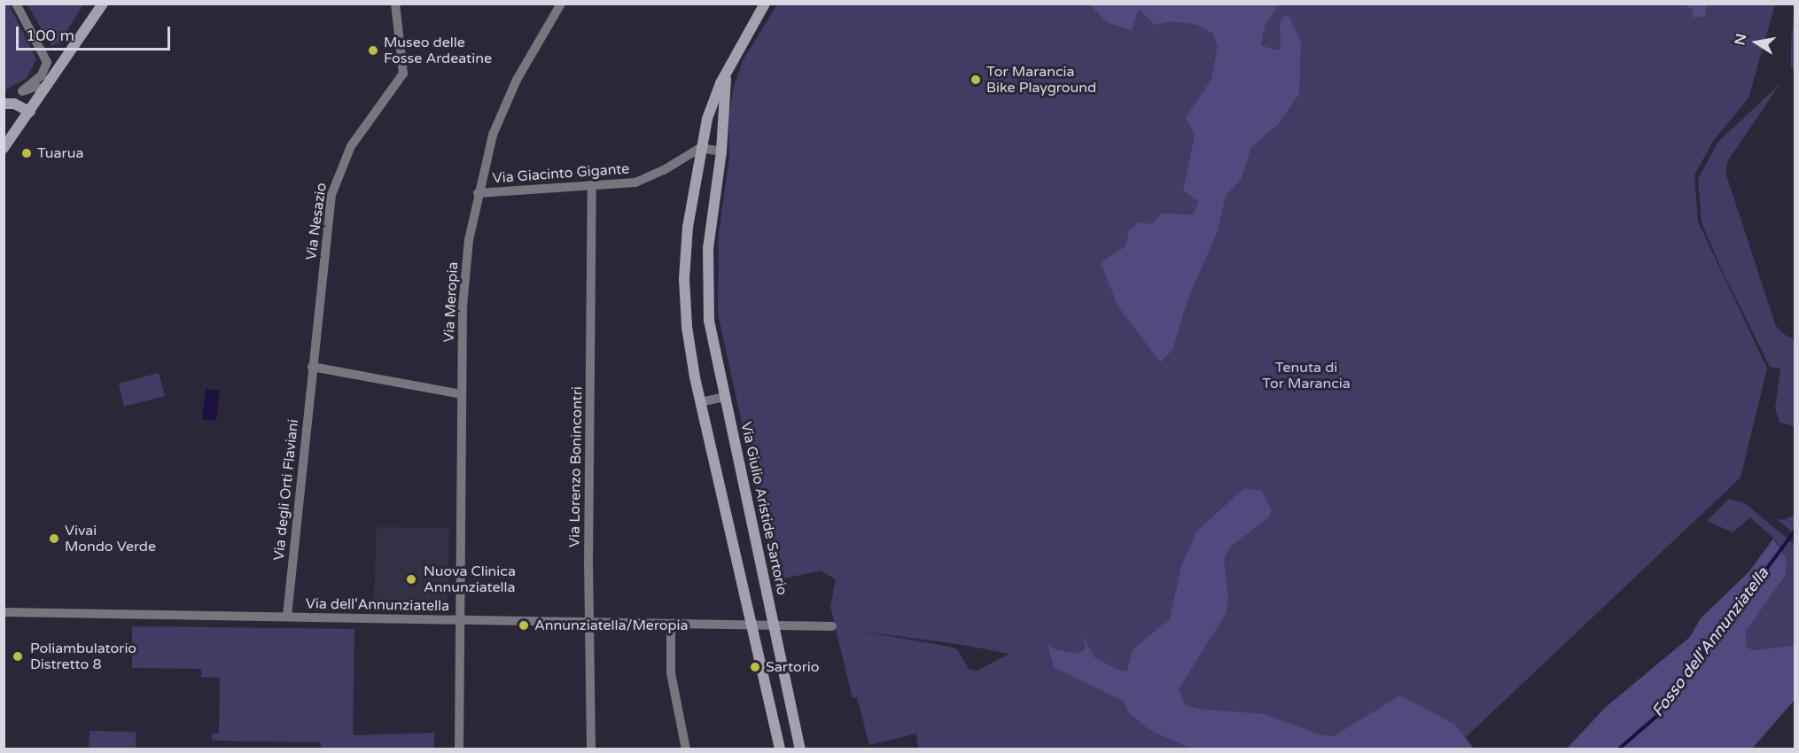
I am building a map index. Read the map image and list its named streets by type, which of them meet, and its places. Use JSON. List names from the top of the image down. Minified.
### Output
{"streets":{"street":["Via Giacinto Gigante","Via Nesazio","Via Meropia","Via Lorenzo Bonincontri","Via degli Orti Flaviani","Via Giulio Aristide Sartorio","Via dell'Annunziatella"]},"crossings":[["Via Giacinto Gigante","Via Meropia"],["Via Giacinto Gigante","Via Lorenzo Bonincontri"],["Via Giacinto Gigante","Via Giulio Aristide Sartorio"],["Via Nesazio","Via degli Orti Flaviani"],["Via Meropia","Via dell'Annunziatella"],["Via Lorenzo Bonincontri","Via dell'Annunziatella"],["Via degli Orti Flaviani","Via dell'Annunziatella"],["Via Giulio Aristide Sartorio","Via dell'Annunziatella"]],"water":["Fosso dell'Annunziatella"],"parks":["Tenuta di Tor Marancia"],"places":["Museo delle Fosse Ardeatine","Tor Marancia Bike Playground","Tuarua","Vivai Mondo Verde","Nuova Clinica Annunziatella","Annunziatella/Meropia","Poliambulatorio Distretto 8","Sartorio"],"scale_bar":"100 m","north":"left"}
